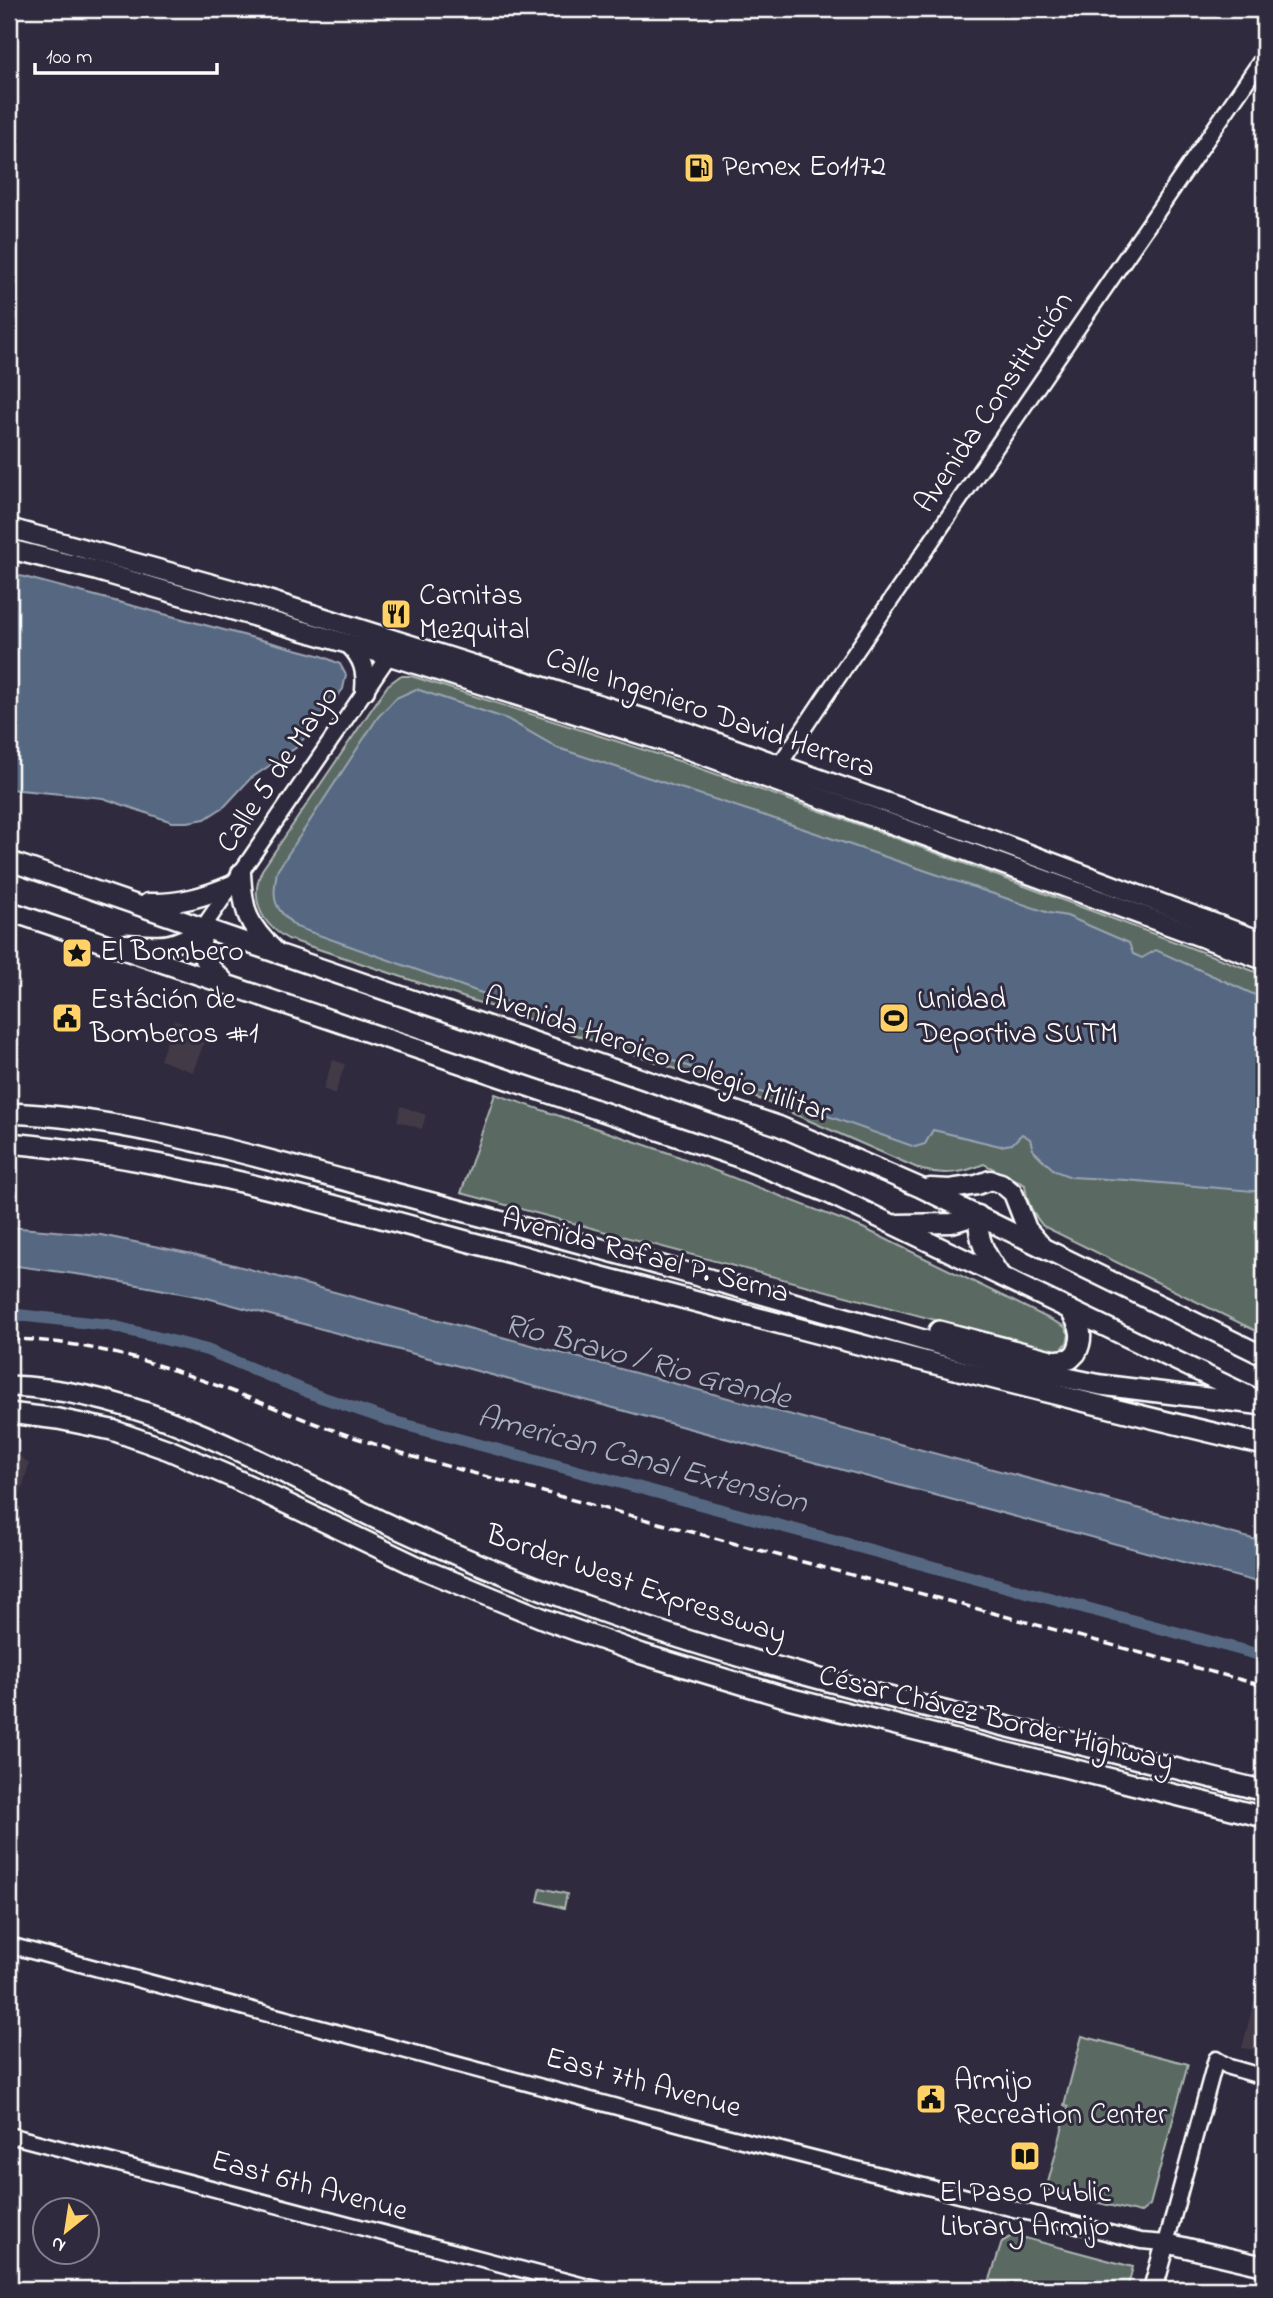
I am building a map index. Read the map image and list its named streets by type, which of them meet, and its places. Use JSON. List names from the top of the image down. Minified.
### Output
{"streets":{"highway":["Avenida Rafael P. Serna","Border West Expressway","César Chávez Border Highway"],"main road":["Calle Ingeniero David Herrera","Avenida Heroico Colegio Militar","East 7th Avenue"],"street":["Avenida Constitución","Calle 5 de Mayo","East 6th Avenue"]},"crossings":[["Avenida Constitución","Calle Ingeniero David Herrera"],["Calle Ingeniero David Herrera","Calle 5 de Mayo"],["Calle 5 de Mayo","Avenida Heroico Colegio Militar"]],"water":["Río Bravo / Rio Grande","American Canal Extension"],"places":{"fuel station":["Pemex E01172"],"restaurant":["Carnitas Mezquital"],"place":["El Bombero"],"public building":["Estáción de Bomberos #1","Armijo Recreation Center"],"sports":["Unidad Deportiva SUTM"],"library":["El Paso Public Library Armijo"]},"scale_bar":"100 m","north":"bottom left"}
